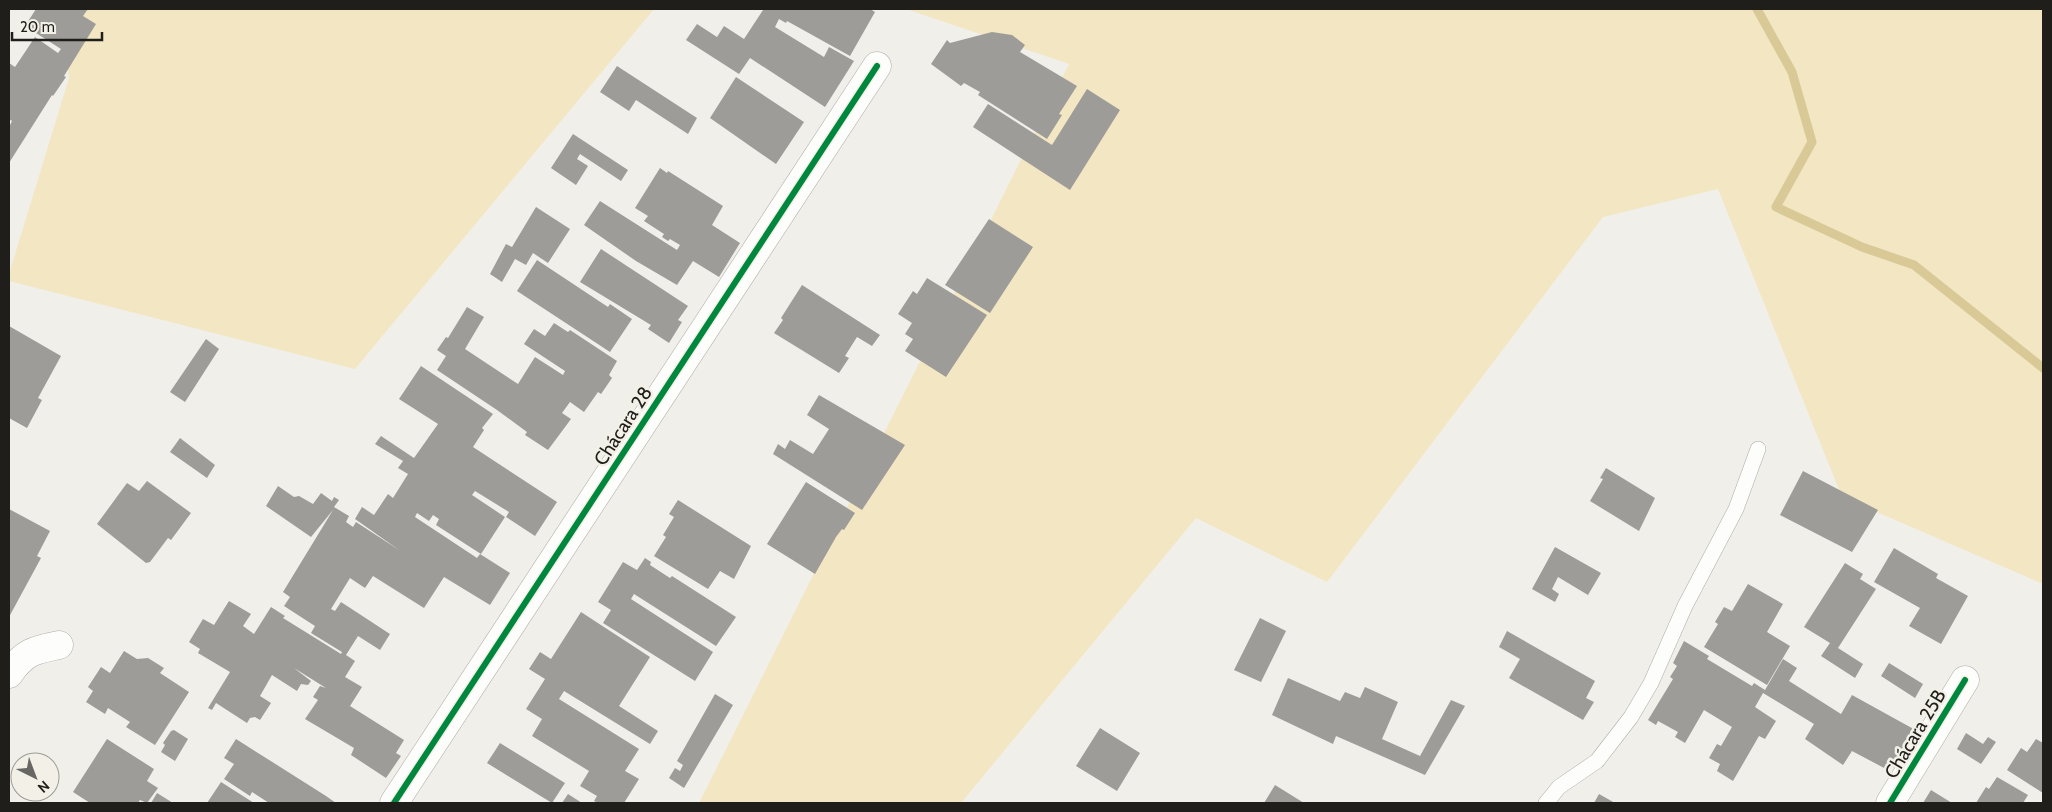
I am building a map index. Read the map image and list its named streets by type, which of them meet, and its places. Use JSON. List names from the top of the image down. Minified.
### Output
{"streets":{"street":["Chácara 28","Chácara 25B"]},"scale_bar":"20 m","north":"bottom right"}
